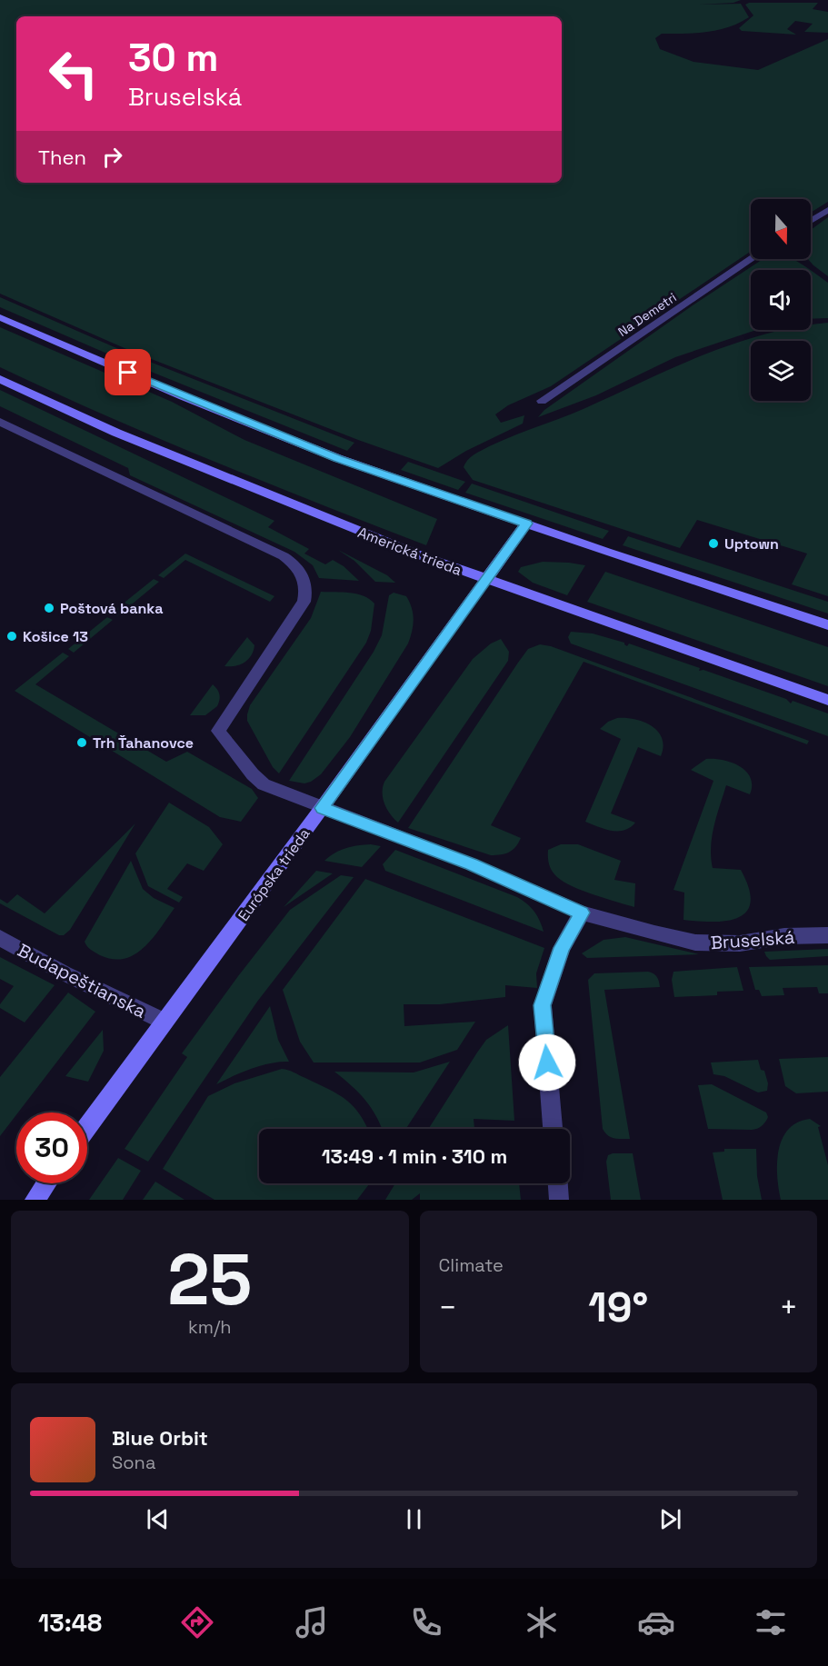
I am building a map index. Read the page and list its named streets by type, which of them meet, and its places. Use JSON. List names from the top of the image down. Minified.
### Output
{"streets":{"street":["Na Demetri","Americká trieda","Európska trieda","Bruselská","Budapeštianska"]},"crossings":[["Americká trieda","Európska trieda"],["Európska trieda","Bruselská"],["Európska trieda","Budapeštianska"]],"places":["Uptown","Poštová banka","Košice 13","Trh Ťahanovce"],"north":"bottom","page":{"turn":["30 m","Bruselská"],"then":"Then","limit":"30","trip":"13:49 · 1 min · 310 m","tile":[["25","km/h"],"Climate"],"heat":["−","19°","+"],"song":["Blue Orbit","Sona"],"tabs":"13:48"}}
